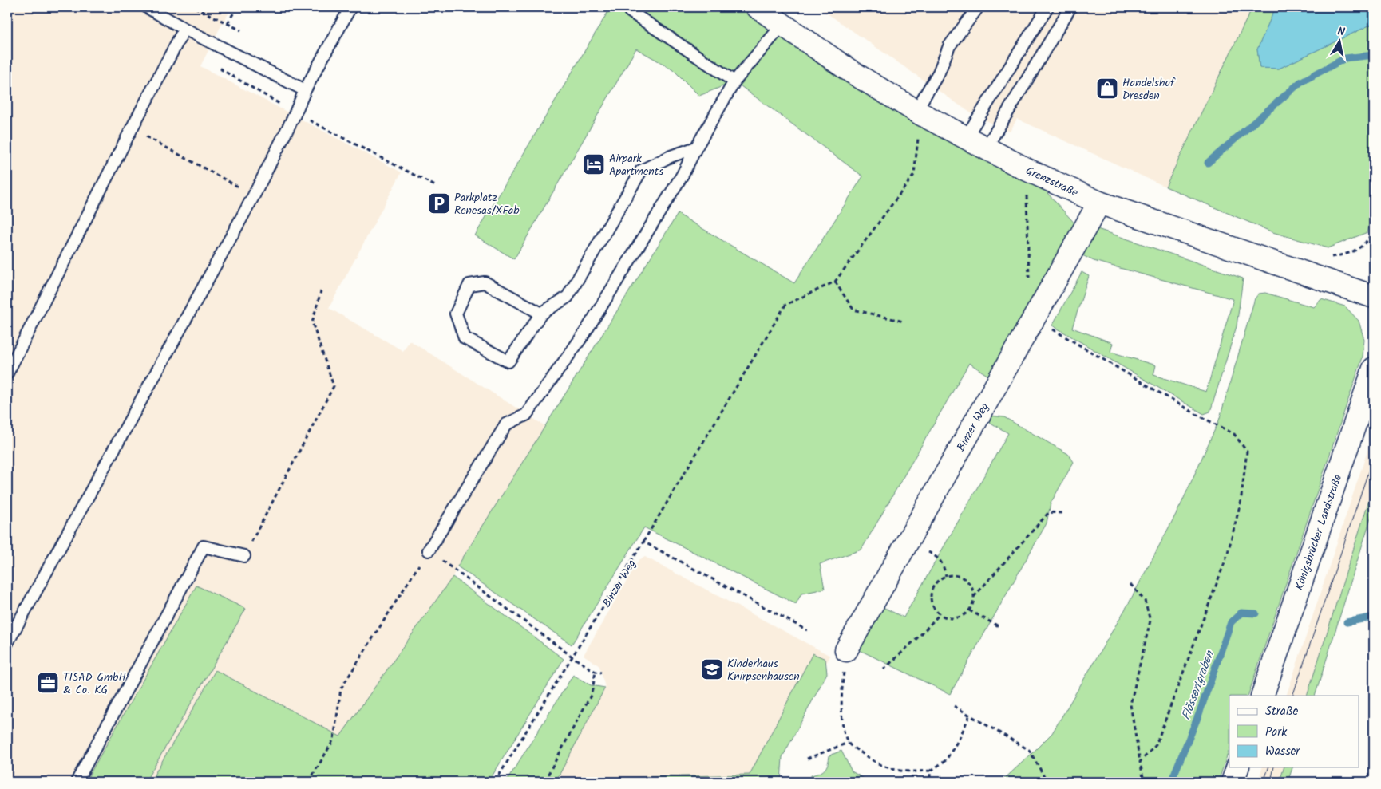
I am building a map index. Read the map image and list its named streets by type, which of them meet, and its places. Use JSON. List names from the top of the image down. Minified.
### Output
{"streets":{"main road":["Grenzstraße","Binzer Weg","Königsbrücker Landstraße"]},"crossings":[["Grenzstraße","Binzer Weg"]],"water":["Flössertgraben"],"places":{"shop":["Handelshof Dresden"],"hotel":["Airpark Apartments"],"parking":["Parkplatz Renesas/XFab"],"school or university":["Kinderhaus Knirpsenhausen"],"office":["TISAD GmbH & Co. KG"]},"legend":["Straße","Park","Wasser"],"north":"top"}
